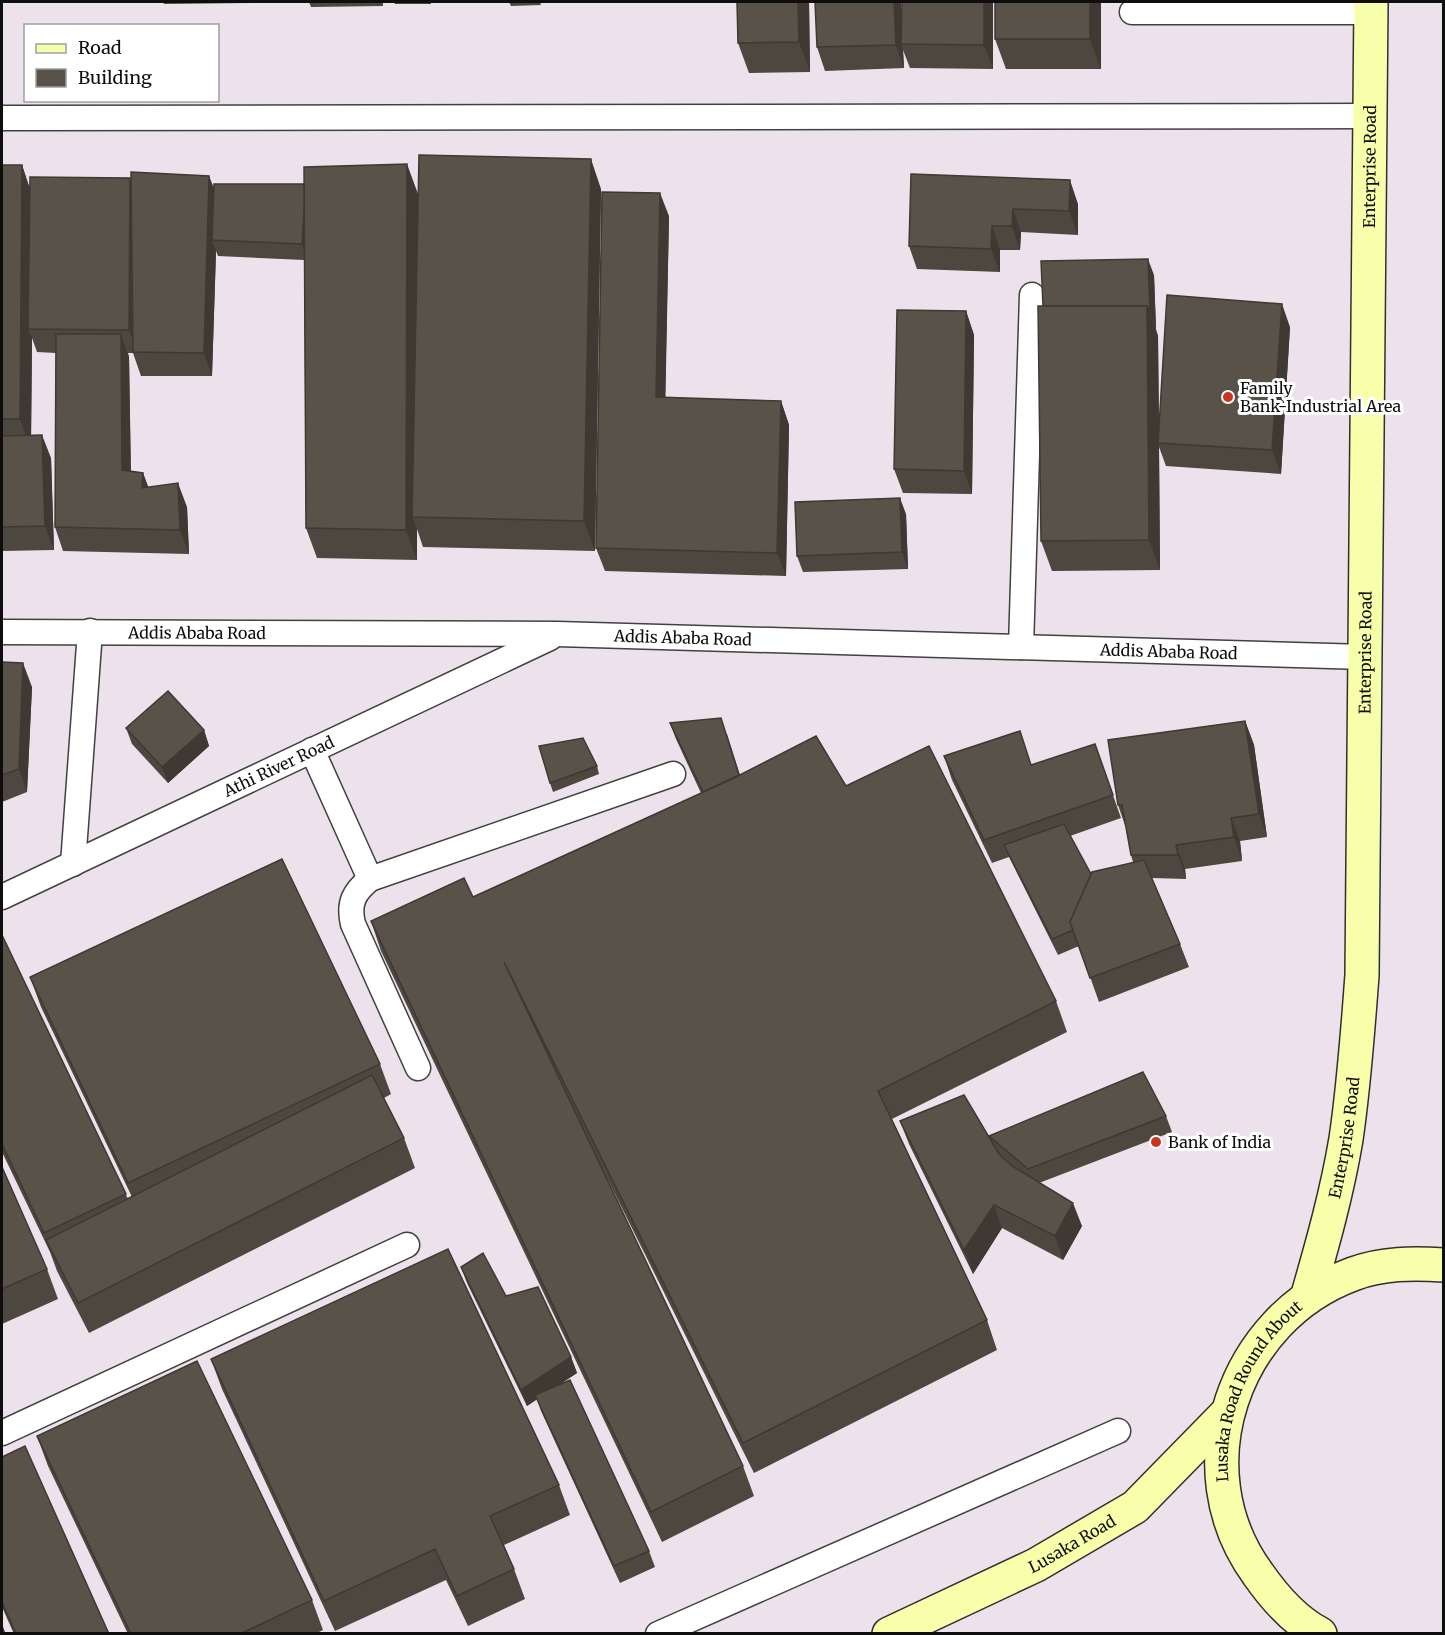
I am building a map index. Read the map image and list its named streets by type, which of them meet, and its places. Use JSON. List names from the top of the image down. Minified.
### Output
{"streets":{"main road":["Enterprise Road","Lusaka Road Round About","Lusaka Road"],"lane":["Addis Ababa Road","Athi River Road"]},"crossings":[["Enterprise Road","Addis Ababa Road"],["Enterprise Road","Lusaka Road Round About"],["Addis Ababa Road","Athi River Road"],["Lusaka Road Round About","Lusaka Road"]],"places":["Family Bank-Industrial Area","Bank of India"],"legend":["Road","Building"]}
